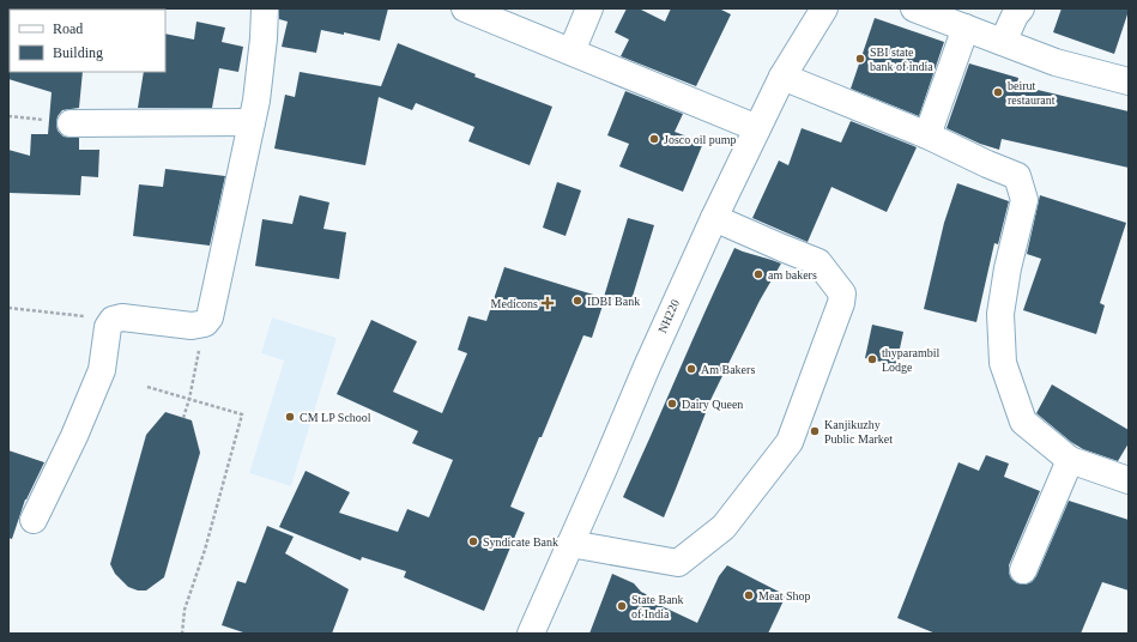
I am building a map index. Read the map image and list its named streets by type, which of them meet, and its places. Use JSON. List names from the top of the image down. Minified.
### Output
{"streets":{"main road":["NH220"]},"places":{"other":["SBI state bank of india","beirut restaurant","Josco oil pump","am bakers","IDBI Bank","thyparambil Lodge","Am Bakers","Dairy Queen","CM LP School","Kanjikuzhy Public Market","Syndicate Bank","Meat Shop","State Bank of India"],"health":["Medicons"]},"legend":["Road","Building"]}
